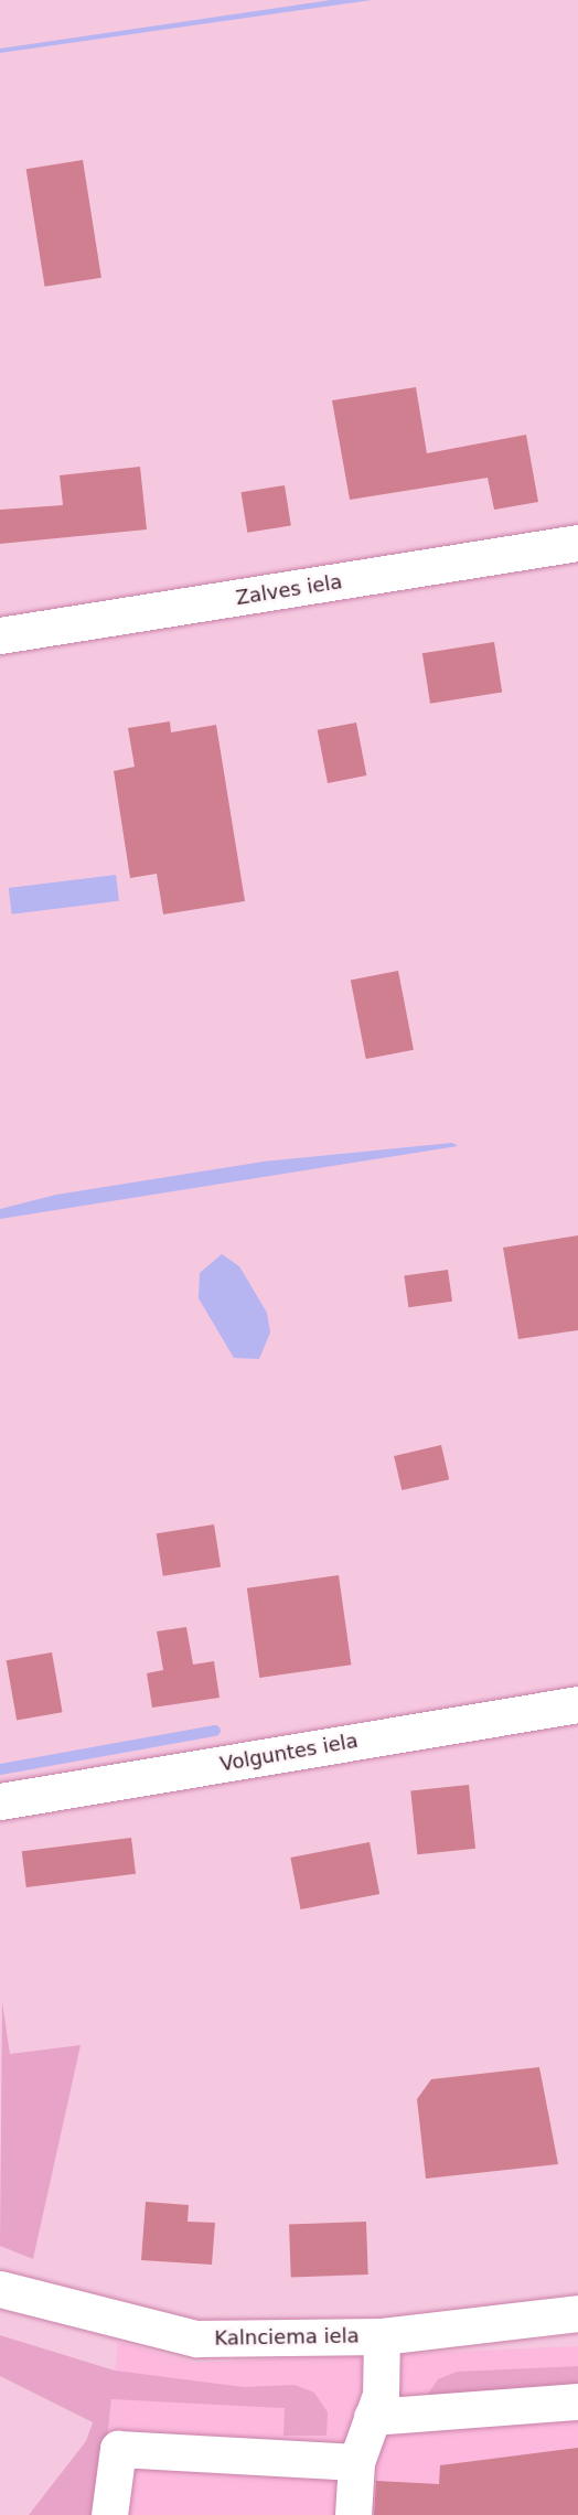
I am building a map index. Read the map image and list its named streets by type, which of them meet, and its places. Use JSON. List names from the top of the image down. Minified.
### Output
{"streets":{"street":["Zalves iela","Volguntes iela","Kalnciema iela"]}}
